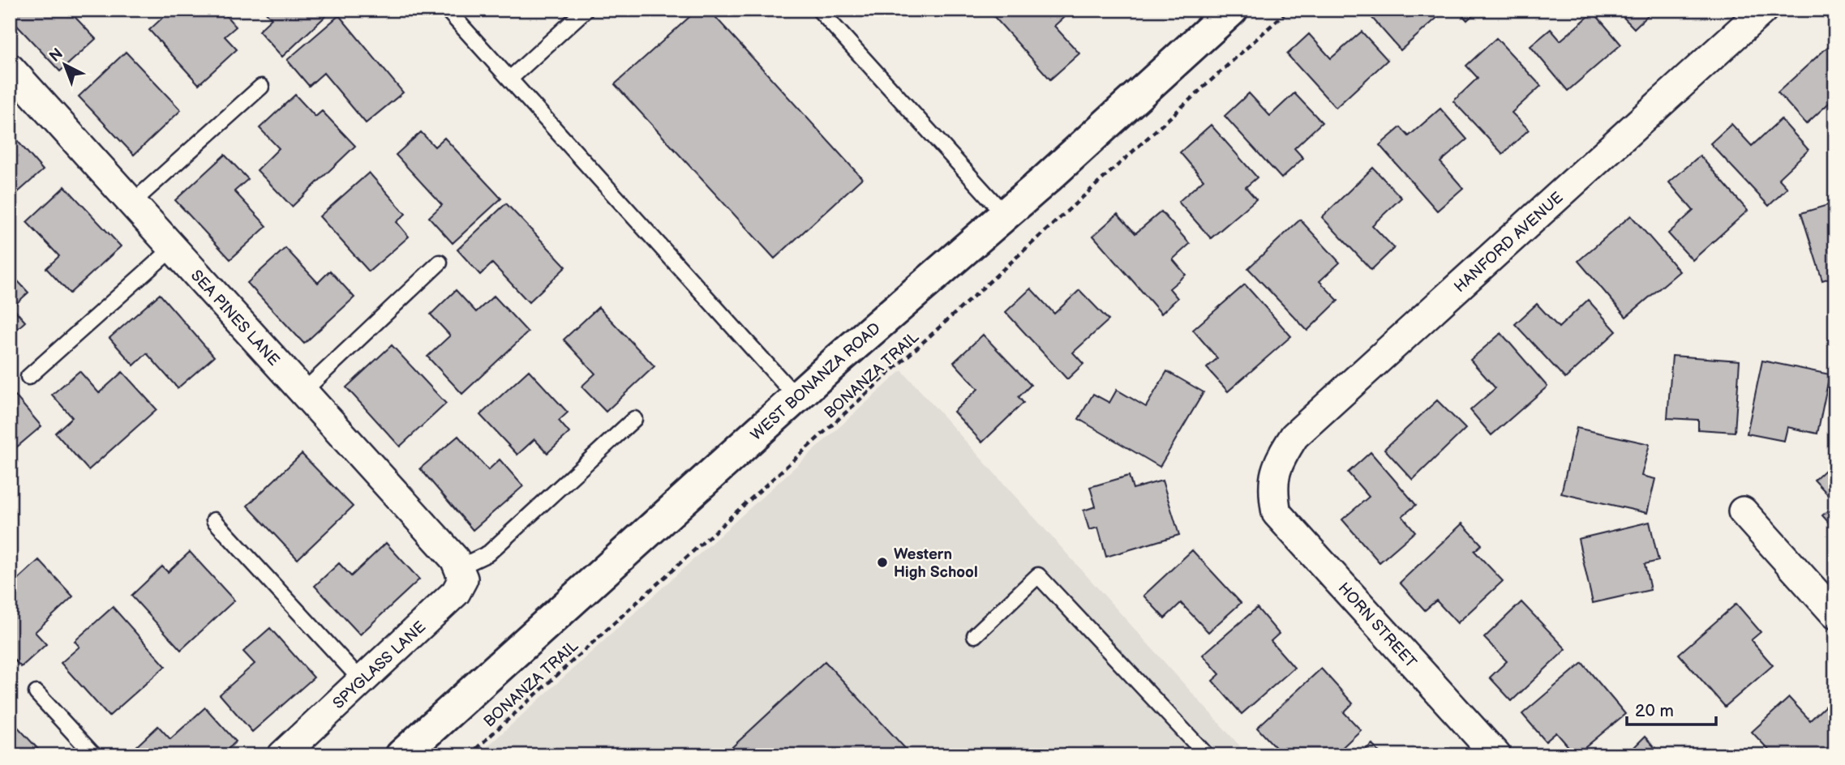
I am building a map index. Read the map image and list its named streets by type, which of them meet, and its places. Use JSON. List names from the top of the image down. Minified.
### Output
{"streets":{"street":["HANFORD AVENUE","SEA PINES LANE","WEST BONANZA ROAD","HORN STREET","SPYGLASS LANE"],"path":["BONANZA TRAIL"]},"crossings":[["HANFORD AVENUE","HORN STREET"],["SEA PINES LANE","SPYGLASS LANE"]],"places":["Western High School"],"scale_bar":"20 m","north":"top left"}
